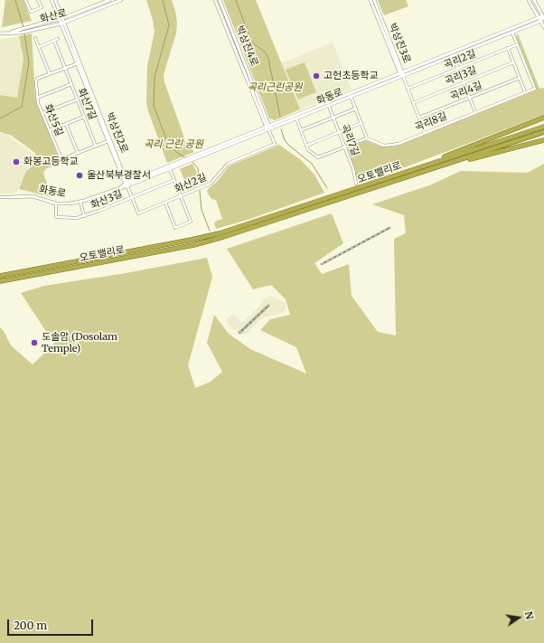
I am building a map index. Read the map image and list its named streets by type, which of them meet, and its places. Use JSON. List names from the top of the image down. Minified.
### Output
{"streets":{"highway":["오토밸리로"],"street":["화산로","박상진3로","박상진4로","곡리2길","곡리3길","곡리4길","화동로","화산7길","화산5길","곡리8길","박상진2로","곡리7길","화산2길","화산3길"]},"crossings":[["화산로","박상진2로"],["박상진3로","화동로"],["박상진4로","화동로"],["박상진4로","화산2길"],["화동로","박상진2로"],["화동로","곡리7길"],["화동로","화산2길"],["화동로","화산3길"],["화산7길","화산5길"],["화산5길","박상진2로"],["박상진2로","화산2길"],["화산2길","화산3길"]],"parks":["곡리근린공원","곡리 근린 공원"],"places":["고헌초등학교","화봉고등학교","울산북부경찰서","도솔암 (Dosolam Temple)"],"scale_bar":"200 m","north":"right"}
